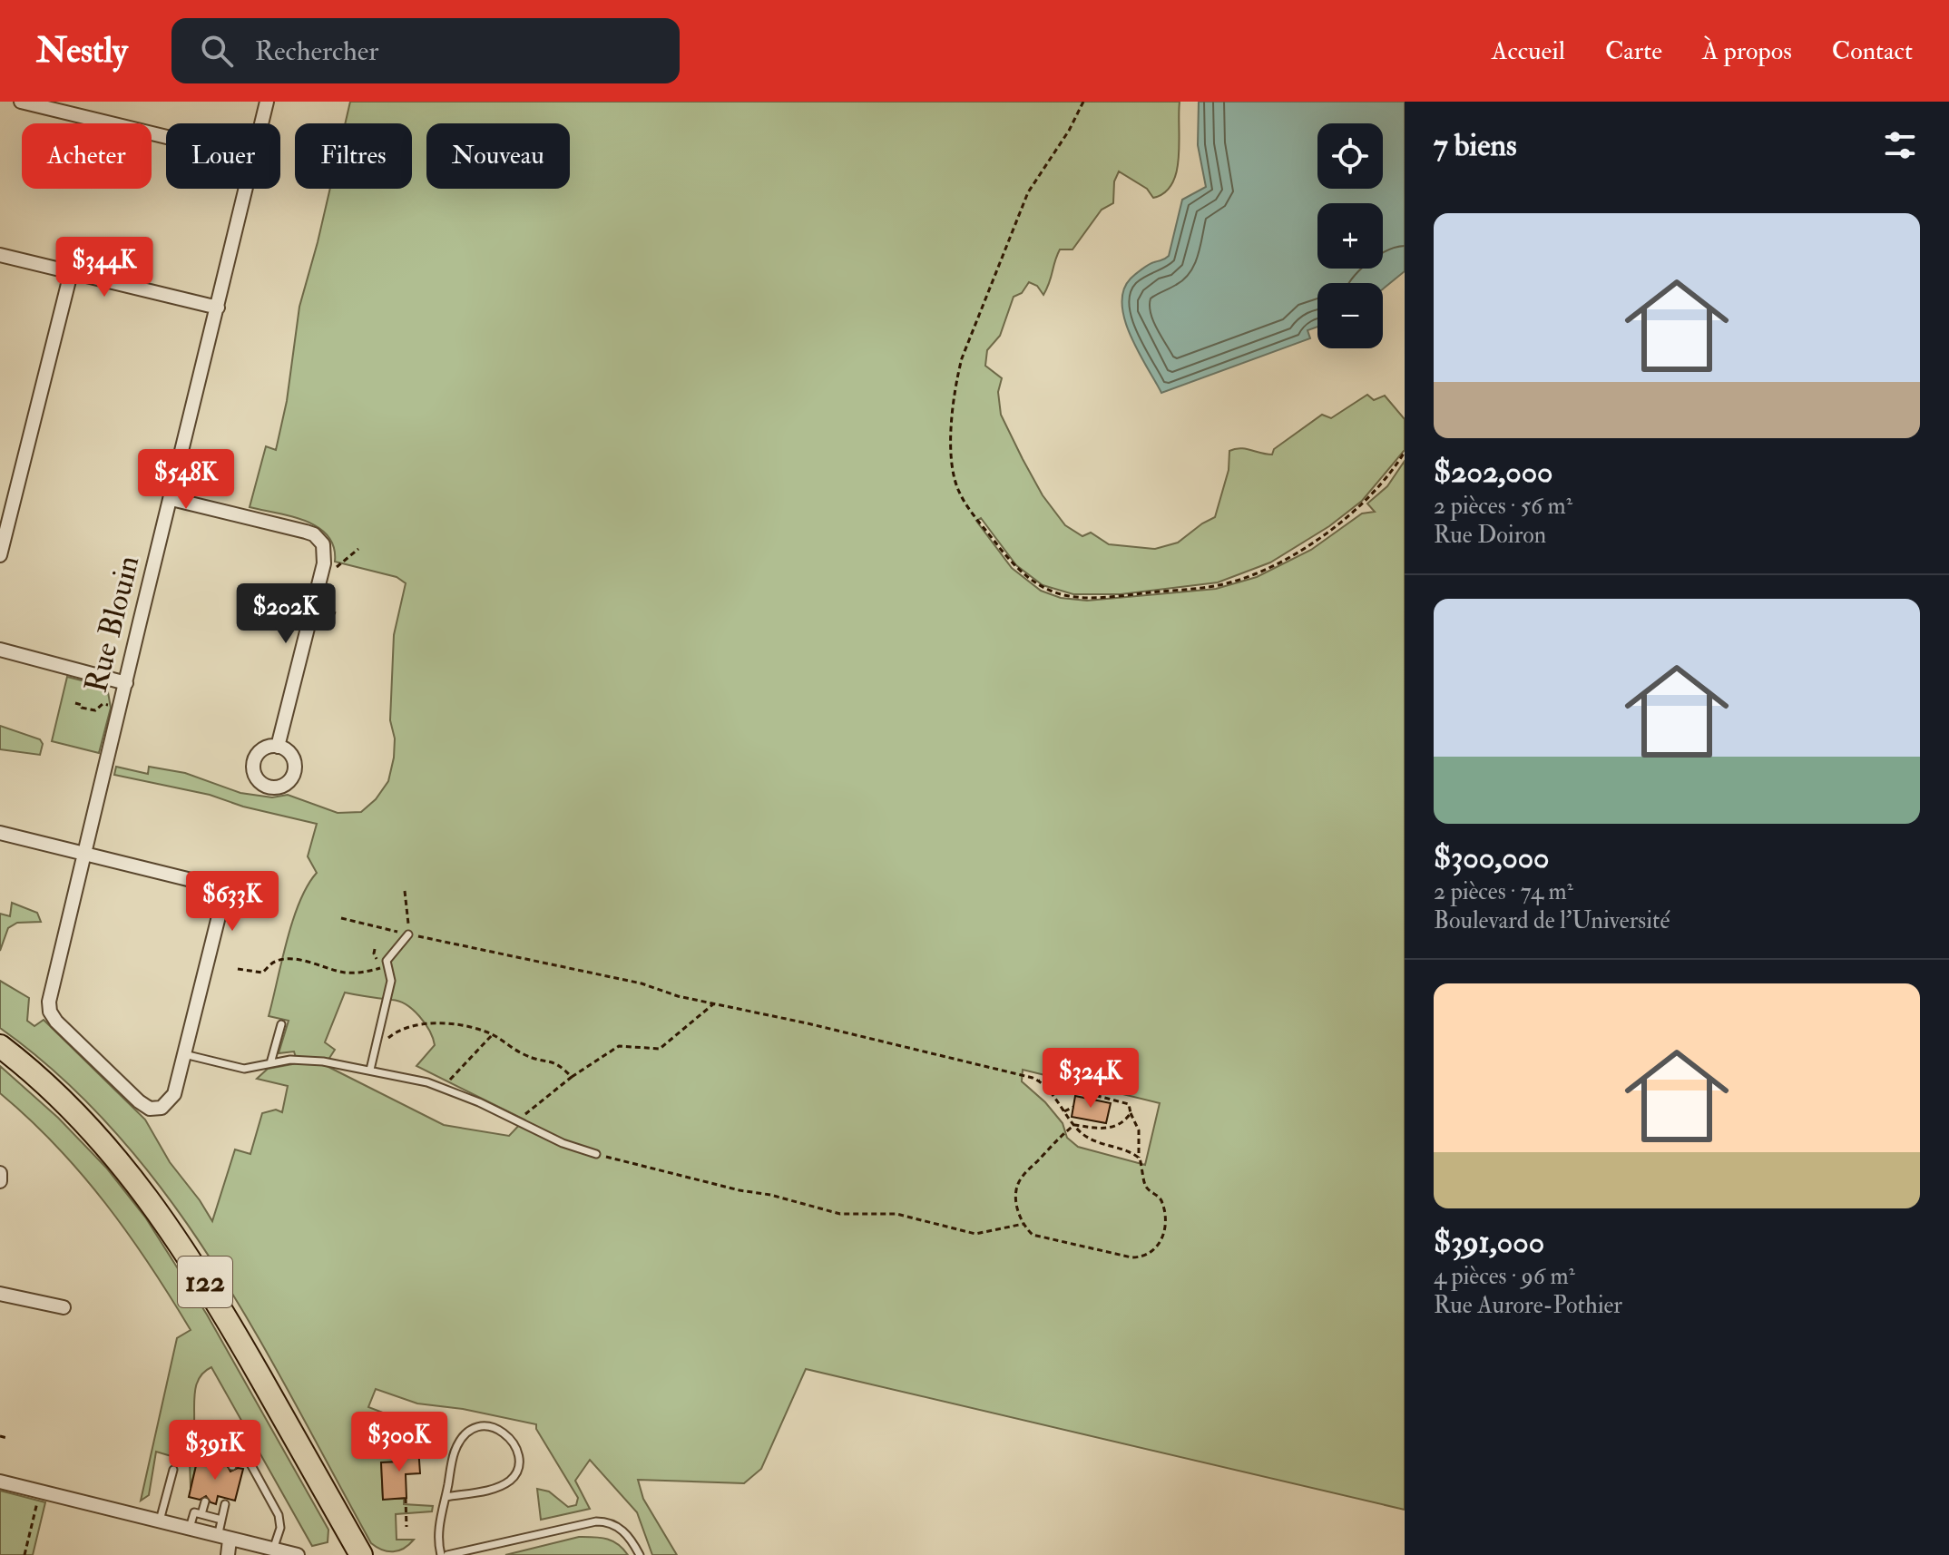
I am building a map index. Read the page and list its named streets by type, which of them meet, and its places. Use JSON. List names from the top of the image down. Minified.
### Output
{"streets":{"main road":["122"],"street":["Rue Blouin"]},"page":{"header":"Nestly","search":"Rechercher","nav":["Accueil","Carte","À propos","Contact"],"heading":"7 biens","map_buttons":["+","−"],"chip":["Acheter","Louer","Filtres","Nouveau"],"list":[{"name":"$202,000","note":"2 pièces · 56 m² · Rue Doiron"},{"name":"$300,000","note":"2 pièces · 74 m² · Boulevard de l'Université"},{"name":"$391,000","note":"4 pièces · 96 m² · Rue Aurore-Pothier"}],"price":["$344K","$548K","$202K","$633K","$324K","$300K","$391K"]}}
